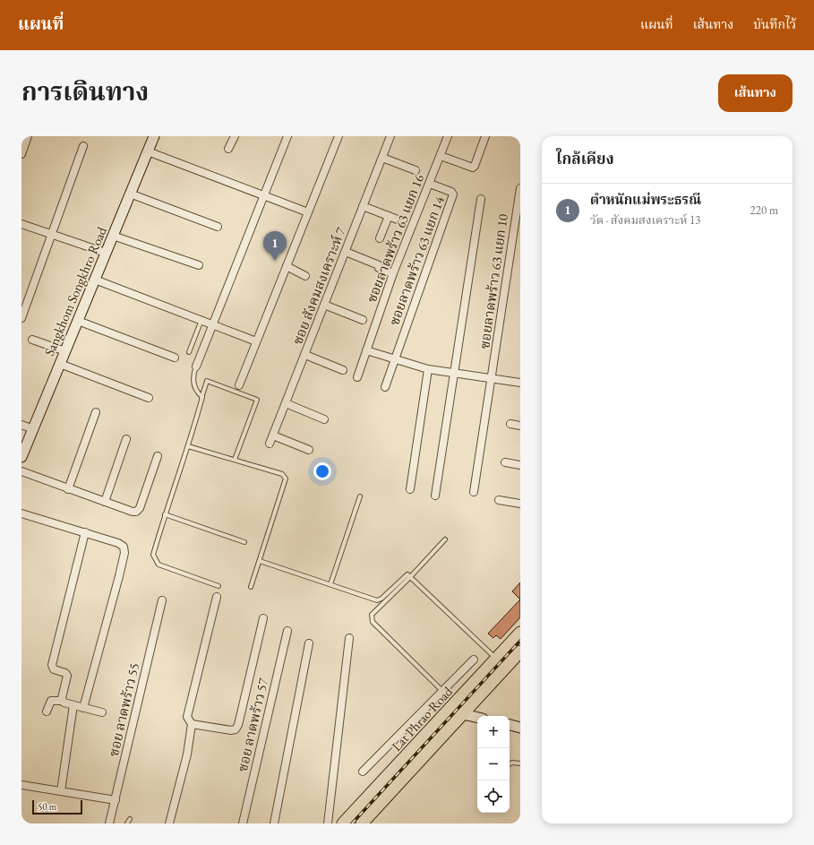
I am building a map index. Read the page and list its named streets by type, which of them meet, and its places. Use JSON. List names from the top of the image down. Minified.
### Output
{"streets":{"main road":["Sangkhom Songkhro Road","Lat Phrao Road"],"street":["ซอยลาดพร้าว 63 แยก 16","ซอยลาดพร้าว 63 แยก 14","ซอยลาดพร้าว 63 แยก 10","ซอย สังคมสงเคราะห์ 7","ซอย ลาดพร้าว 55","ซอย ลาดพร้าว 57"]},"crossings":[["ซอยลาดพร้าว 63 แยก 16","ซอยลาดพร้าว 63 แยก 14"]],"scale_bar":"50 m","page":{"header":"แผนที่","nav":["แผนที่","เส้นทาง","บันทึกไว้"],"title":"การเดินทาง","buttons":"เส้นทาง","heading":"ใกล้เคียง","list":[{"mark":"1","name":"ตำหนักแม่พระธรณี","note":"วัด · สังคมสงเคราะห์ 13","value":"220 m"}],"pins":"1","map_buttons":["+","−"],"scale":"50 m"}}
